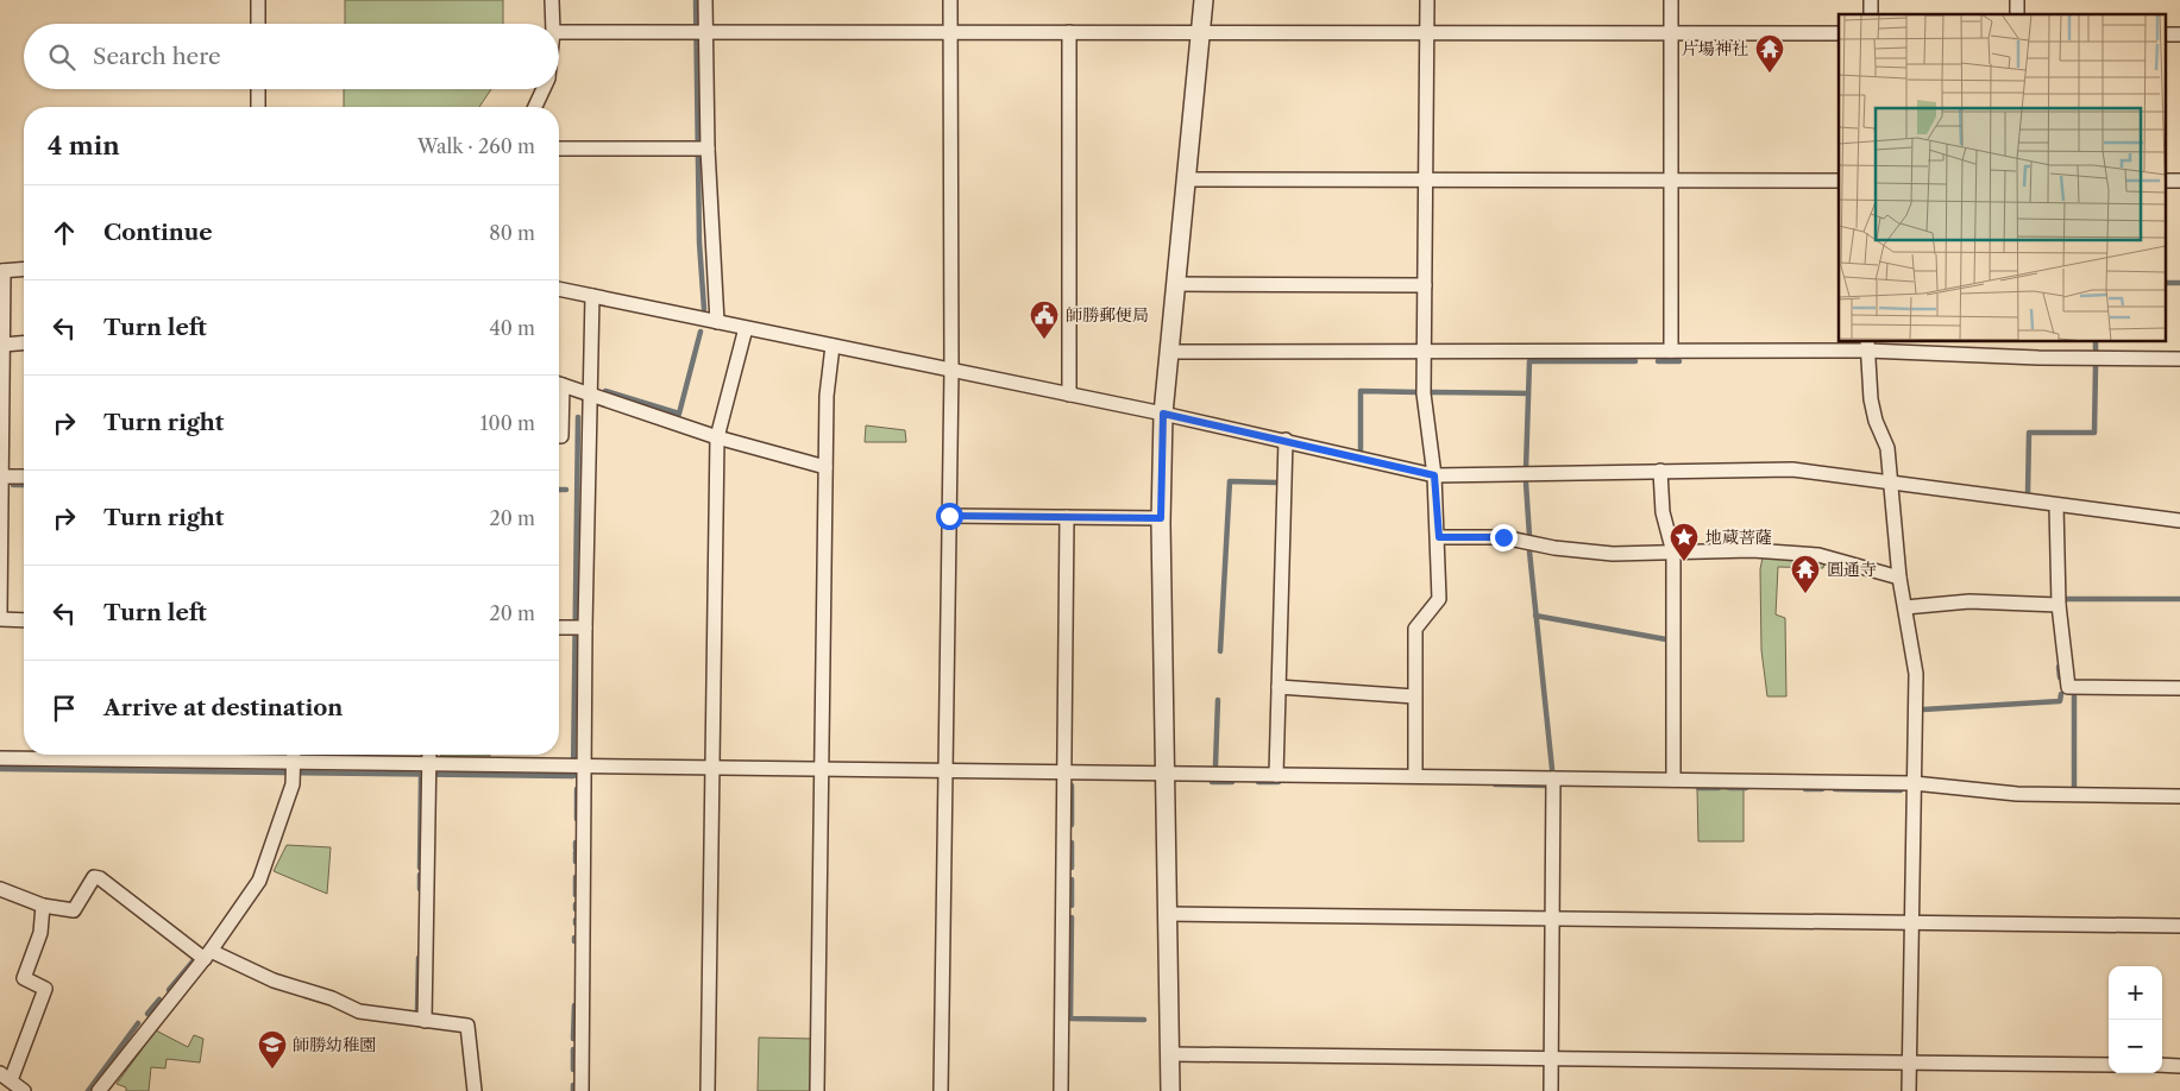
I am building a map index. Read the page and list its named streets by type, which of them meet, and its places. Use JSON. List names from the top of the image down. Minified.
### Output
{"places":{"temple":["片場神社","圓通寺"],"public building":["師勝郵便局"],"place":["地蔵菩薩"],"school or university":["師勝幼稚園"]},"page":{"search":"Search here","heading":["4 min","Walk · 260 m"],"list":[["Continue","80 m"],["Turn left","40 m"],["Turn right","100 m"],["Turn right","20 m"],["Turn left","20 m"],"Arrive at destination"],"map_buttons":["+","−"]}}
